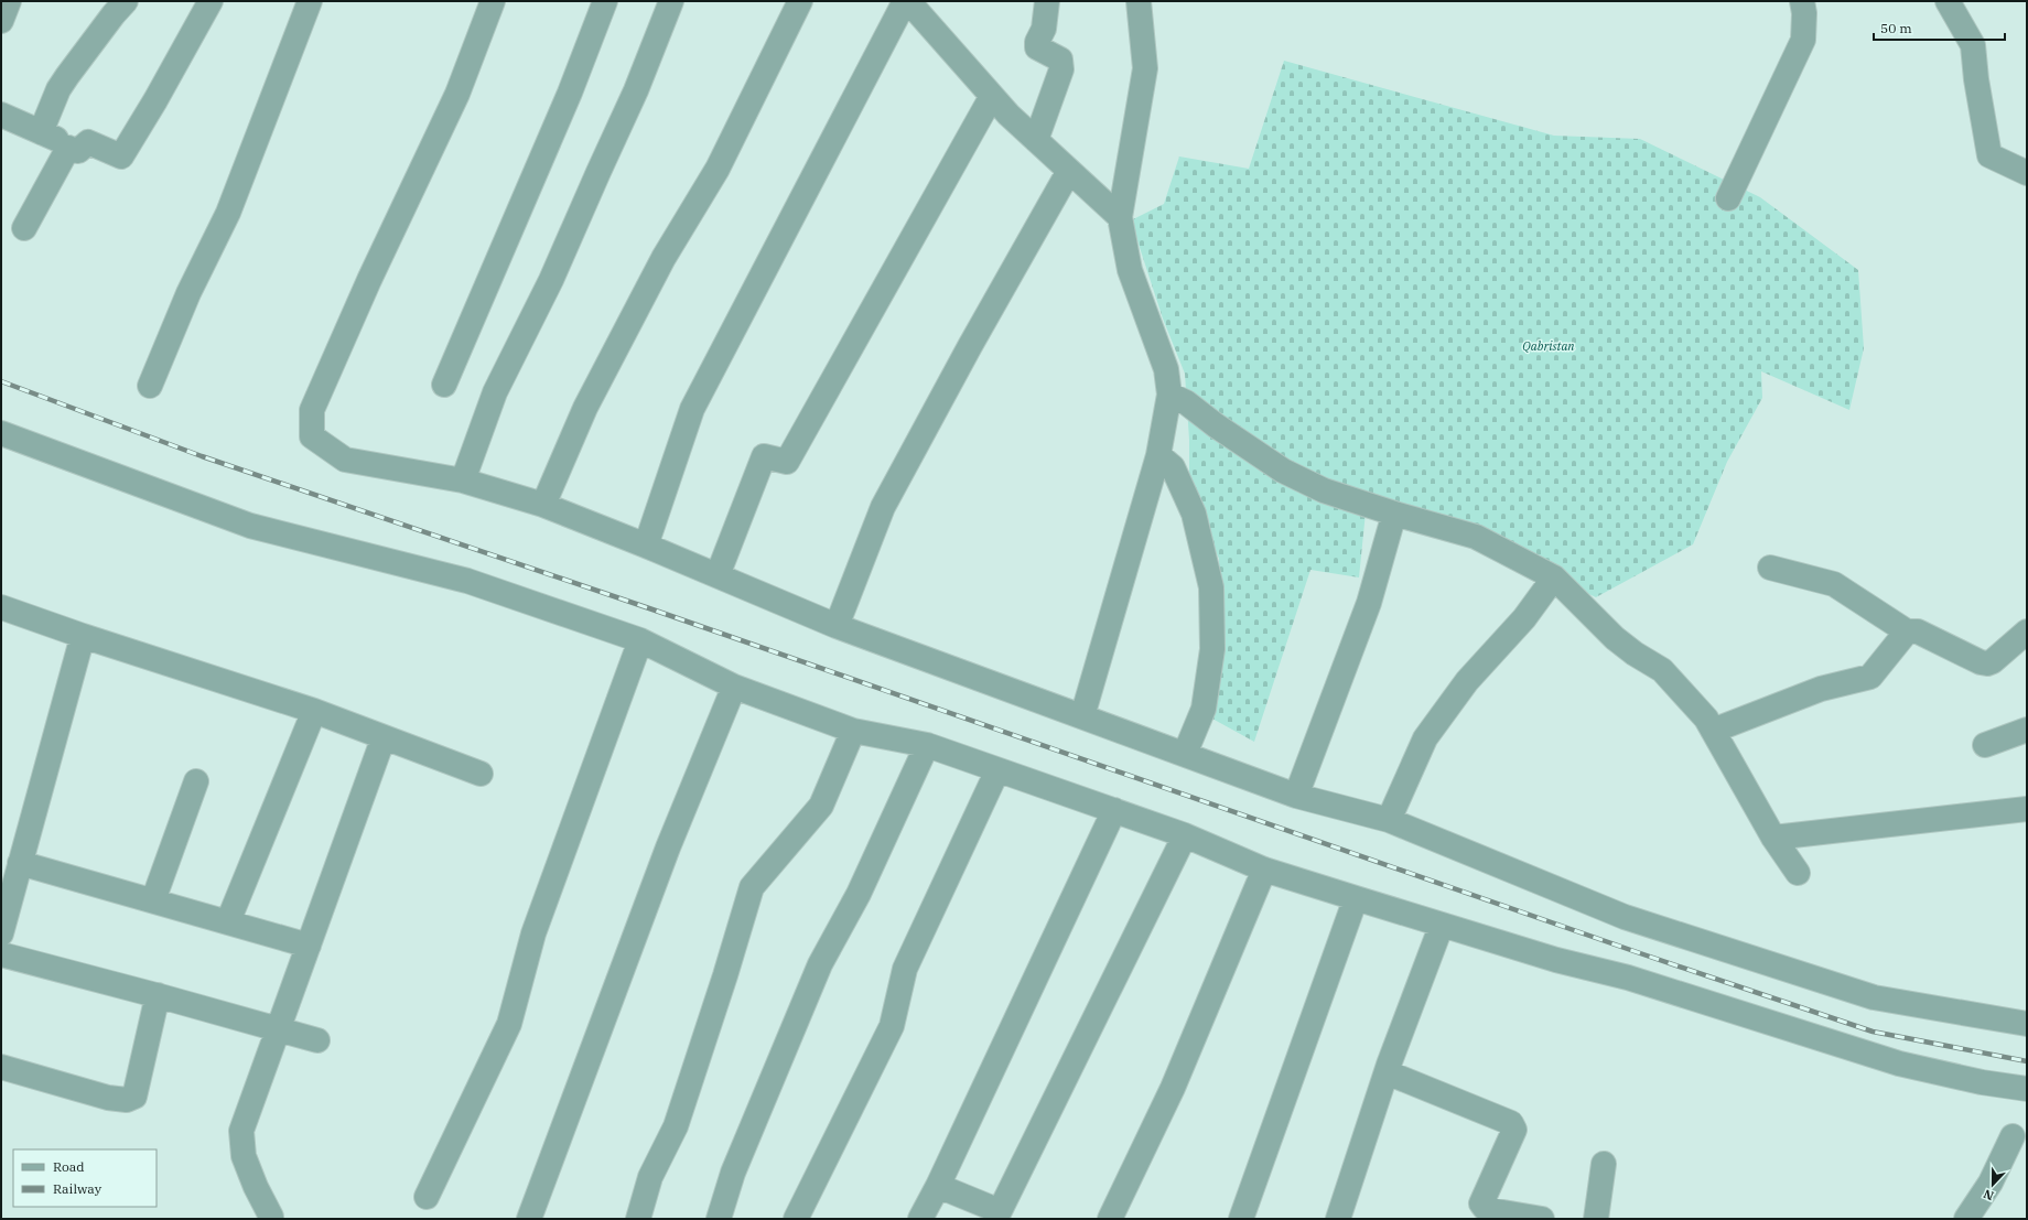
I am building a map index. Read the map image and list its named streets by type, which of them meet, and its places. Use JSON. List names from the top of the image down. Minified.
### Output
{"parks":["Qabristan"],"legend":["Road","Railway"],"scale_bar":"50 m","north":"bottom"}
